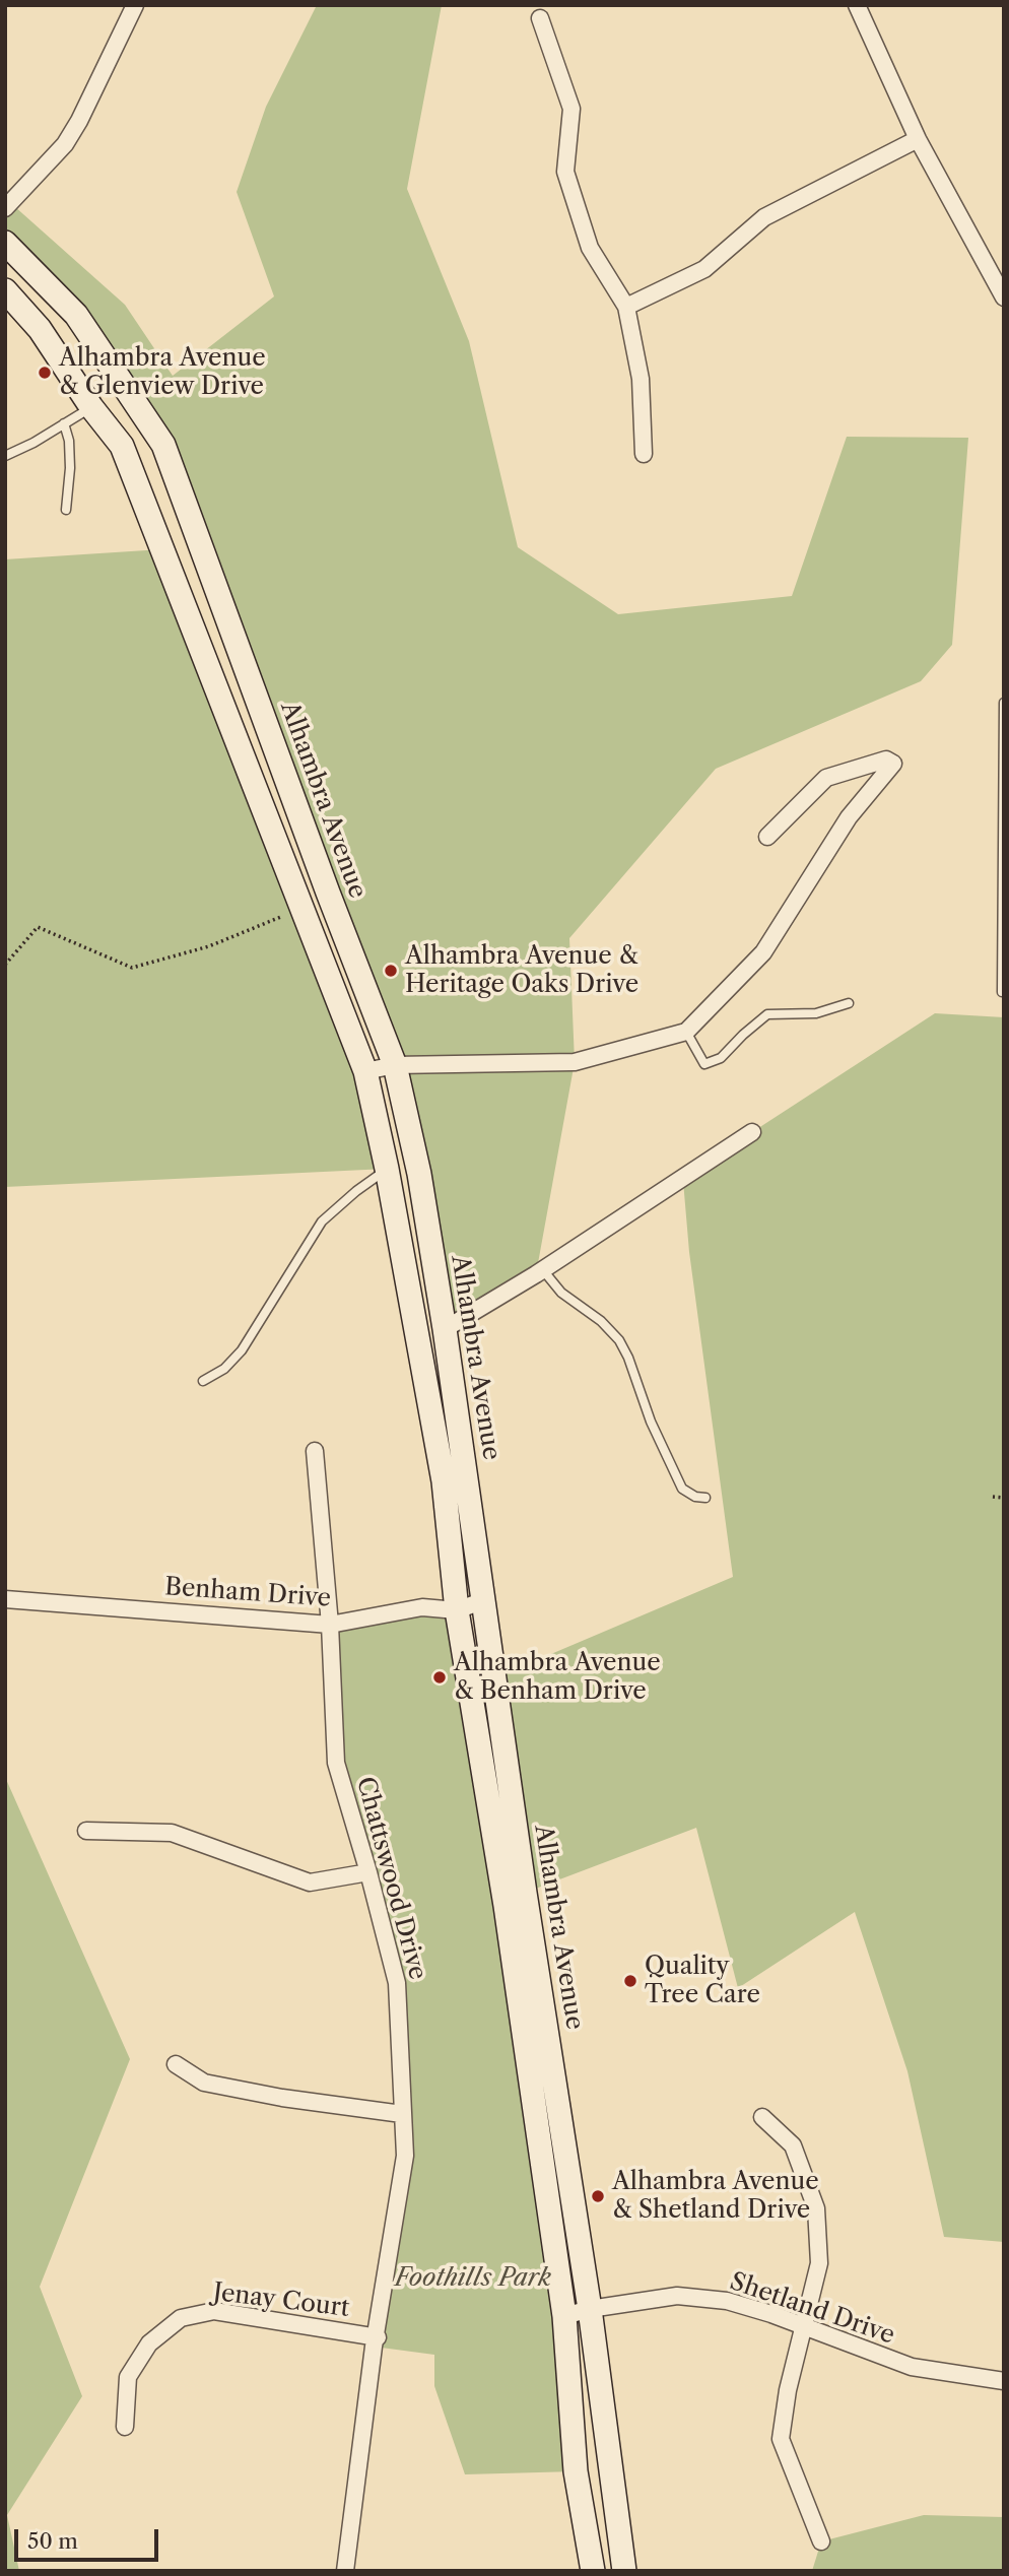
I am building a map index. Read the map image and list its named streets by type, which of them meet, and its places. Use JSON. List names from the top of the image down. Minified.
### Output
{"streets":{"main road":["Alhambra Avenue"],"street":["Benham Drive","Chattswood Drive","Jenay Court","Shetland Drive"]},"crossings":[["Alhambra Avenue","Benham Drive"],["Alhambra Avenue","Shetland Drive"],["Benham Drive","Chattswood Drive"],["Chattswood Drive","Jenay Court"]],"parks":["Foothills Park"],"places":["Alhambra Avenue & Glenview Drive","Alhambra Avenue & Heritage Oaks Drive","Alhambra Avenue & Benham Drive","Quality Tree Care","Alhambra Avenue & Shetland Drive"],"scale_bar":"50 m"}
